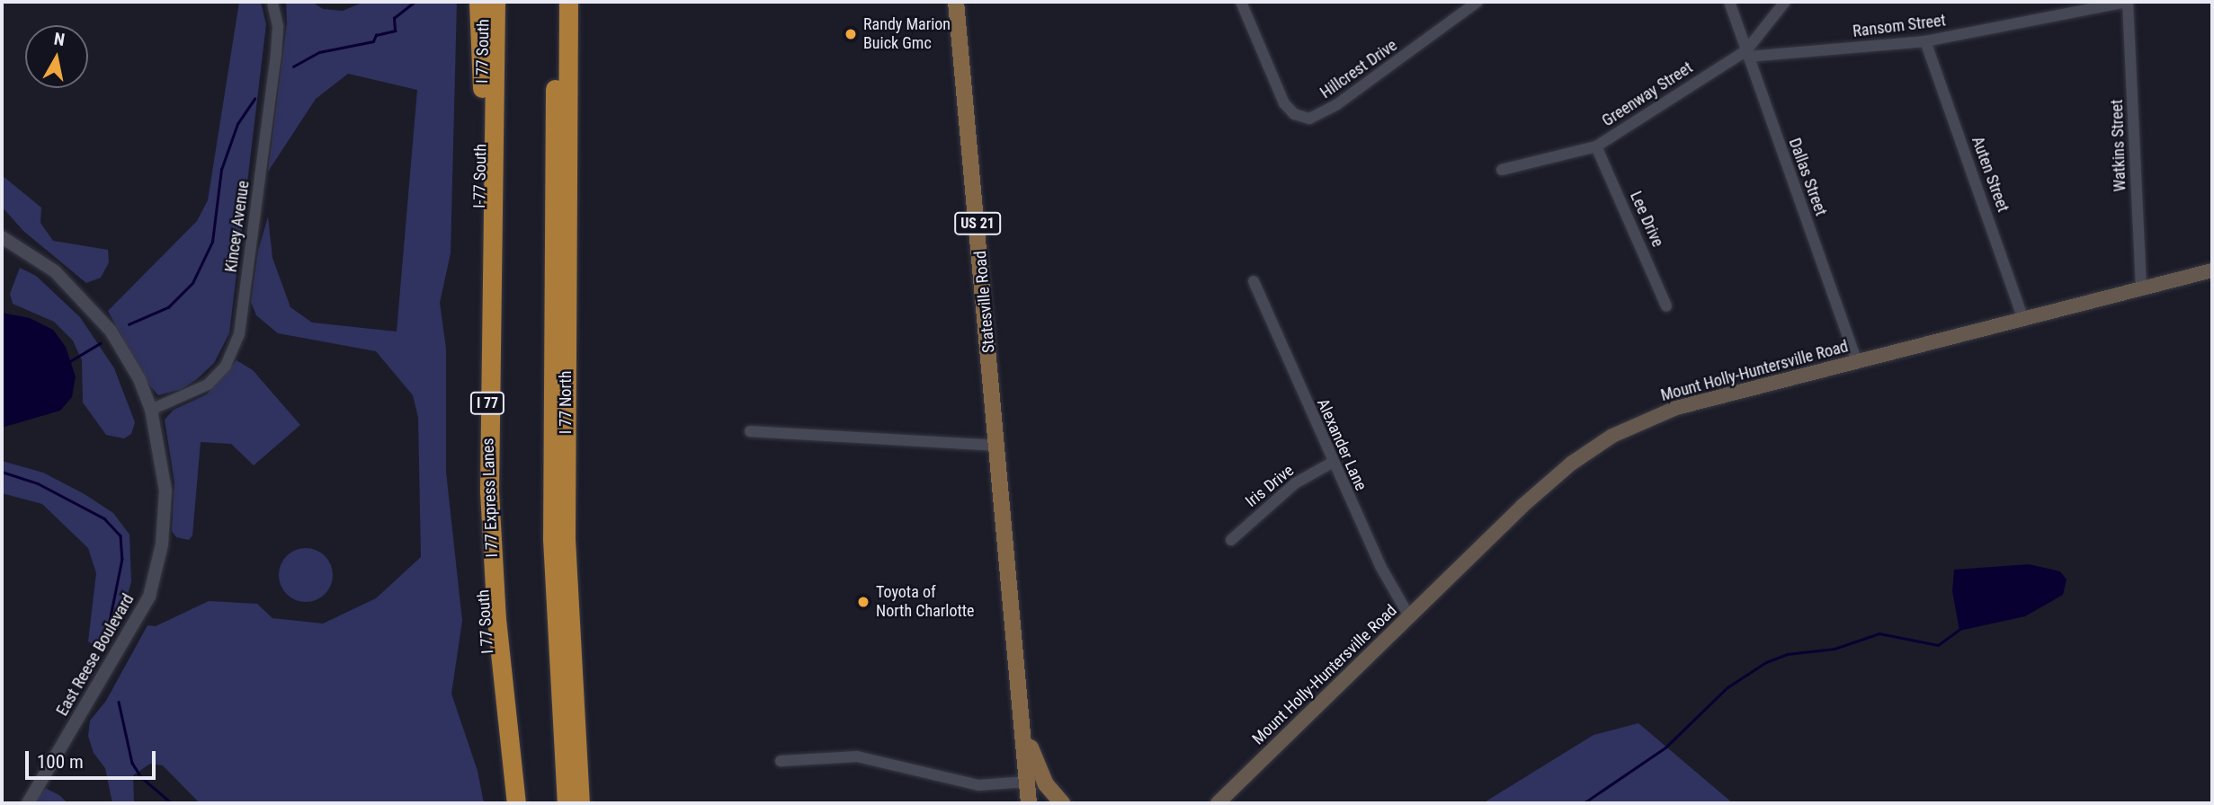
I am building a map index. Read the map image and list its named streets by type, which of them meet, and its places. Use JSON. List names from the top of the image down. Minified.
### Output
{"streets":{"highway":["I 77 South","I-77 South","I 77 North","I 77","I 77 Express Lanes"],"main road":["US 21","Statesville Road","Mount Holly-Huntersville Road"],"street":["Ransom Street","Hillcrest Drive","Greenway Street","Watkins Street","Auten Street","Dallas Street","Lee Drive","Kincey Avenue","Alexander Lane","Iris Drive","East Reese Boulevard"]},"crossings":[["Ransom Street","Greenway Street"],["Ransom Street","Watkins Street"],["Ransom Street","Auten Street"],["Ransom Street","Dallas Street"],["I 77 South","I-77 South"],["Greenway Street","Dallas Street"],["Greenway Street","Lee Drive"],["Watkins Street","Mount Holly-Huntersville Road"],["Auten Street","Mount Holly-Huntersville Road"],["Dallas Street","Mount Holly-Huntersville Road"],["Kincey Avenue","East Reese Boulevard"],["Mount Holly-Huntersville Road","Alexander Lane"],["Alexander Lane","Iris Drive"]],"places":["Randy Marion Buick Gmc","Toyota of North Charlotte"],"scale_bar":"100 m","north":"top"}
